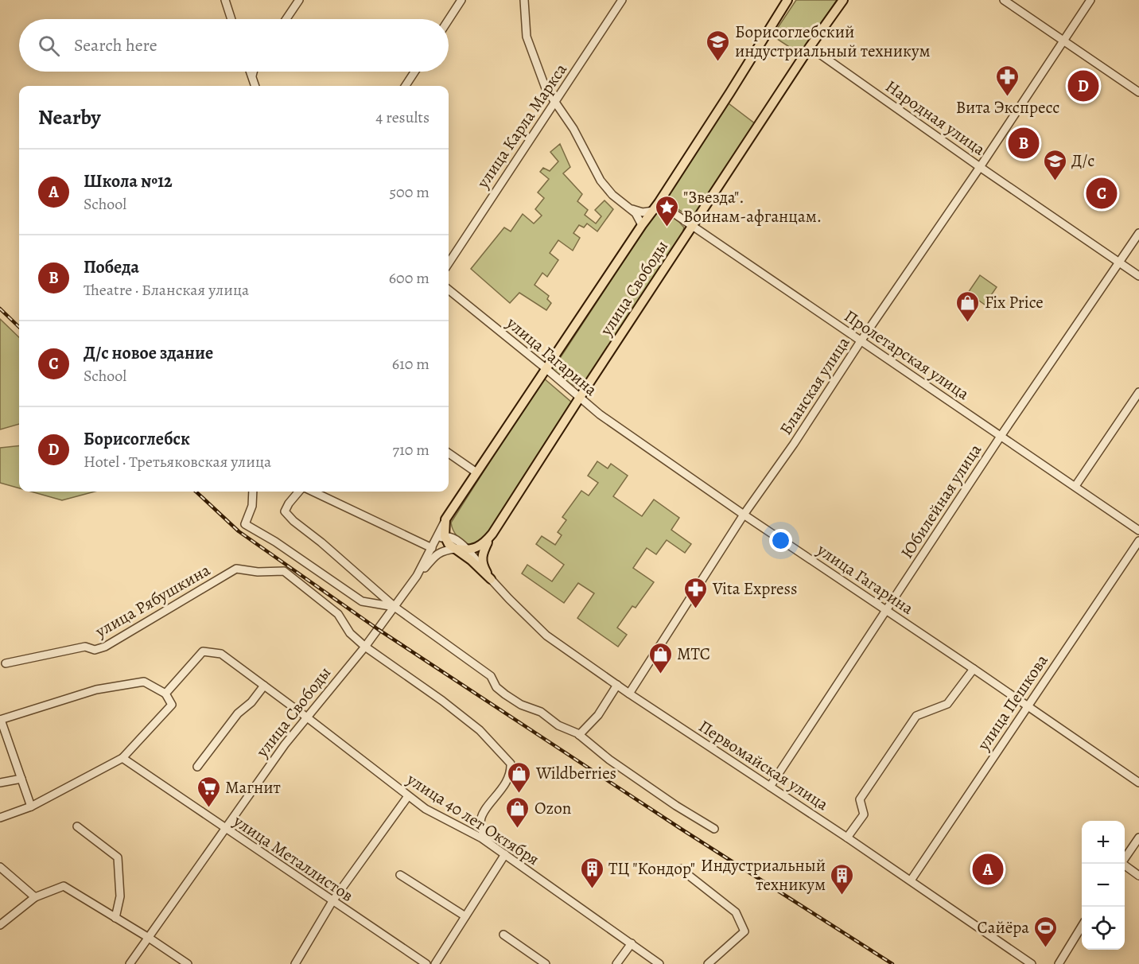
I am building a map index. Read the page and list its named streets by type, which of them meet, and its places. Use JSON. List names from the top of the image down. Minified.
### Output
{"streets":{"main road":["улица Свободы"],"street":["Народная улица","улица Карла Маркса","Пролетарская улица","улица Гагарина","Бланская улица","Юбилейная улица","улица Рябушкина","улица Пешкова","Первомайская улица","улица 40 лет Октября","улица Металлистов"]},"crossings":[["Народная улица","улица Свободы"],["Народная улица","Бланская улица"],["Народная улица","Юбилейная улица"],["улица Свободы","Пролетарская улица"],["улица Свободы","улица Гагарина"],["улица Свободы","улица Рябушкина"],["улица Свободы","улица 40 лет Октября"],["улица Свободы","улица Металлистов"],["Пролетарская улица","Бланская улица"],["Пролетарская улица","Юбилейная улица"],["улица Гагарина","Бланская улица"],["улица Гагарина","Юбилейная улица"],["улица Гагарина","улица Пешкова"],["Бланская улица","Первомайская улица"],["Юбилейная улица","Первомайская улица"],["улица Пешкова","Первомайская улица"]],"places":{"school or university":["Борисоглебский индустриальный техникум","Д/с"],"pharmacy":["Вита Экспресс","Vita Express"],"place":["\"Звезда\". Воинам-афганцам."],"shop":["Fix Price","МТС","Wildberries","Ozon"],"supermarket":["Магнит"],"building":["ТЦ \"Кондор\"","Индустриальный техникум"],"sports":["Сайёра"]},"page":{"search":"Search here","pins":["D","B","C","A"],"heading":["Nearby","4 results"],"list":[{"mark":"A","name":"Школа №12","note":"School","value":"500 m"},{"mark":"B","name":"Победа","note":"Theatre · Бланская улица","value":"600 m"},{"mark":"C","name":"Д/с новое здание","note":"School","value":"610 m"},{"mark":"D","name":"Борисоглебск","note":"Hotel · Третьяковская улица","value":"710 m"}],"map_buttons":["+","−"]}}
